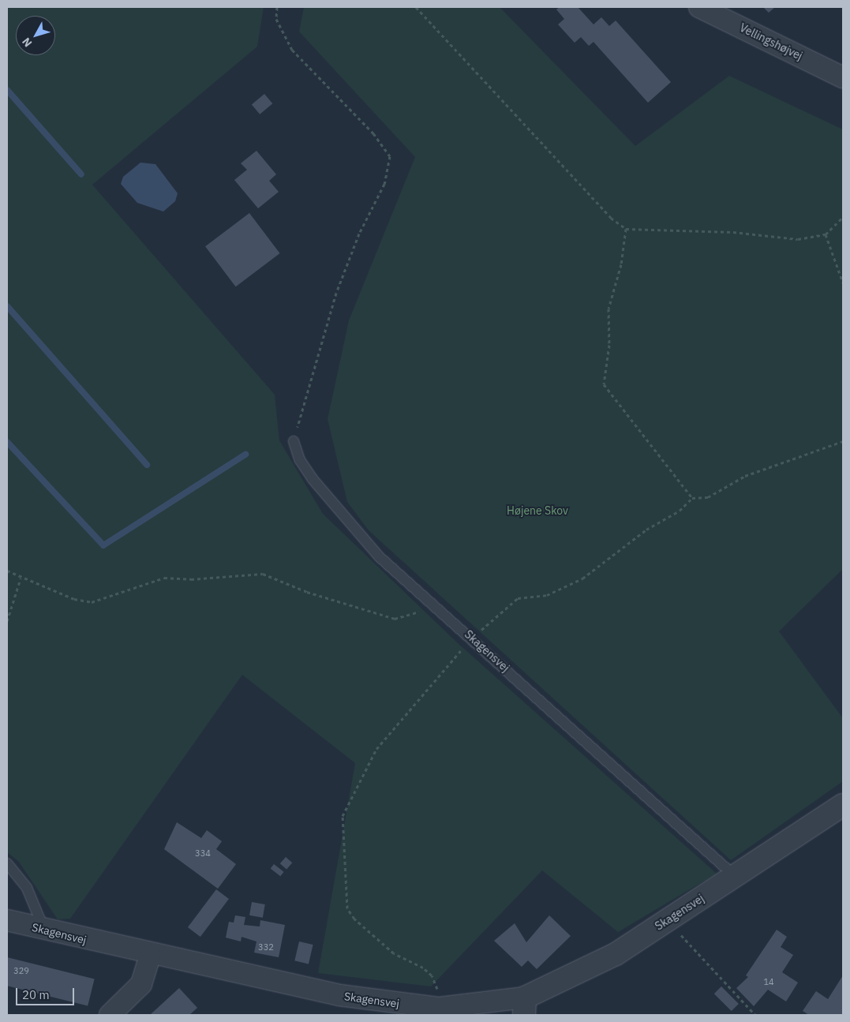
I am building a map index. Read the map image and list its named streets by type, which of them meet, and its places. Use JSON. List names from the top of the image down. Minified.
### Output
{"streets":{"street":["Vellingshøjvej","Skagensvej"]},"parks":["Højene Skov"],"house_numbers":["334","332","329","14"],"scale_bar":"20 m","north":"bottom left"}
